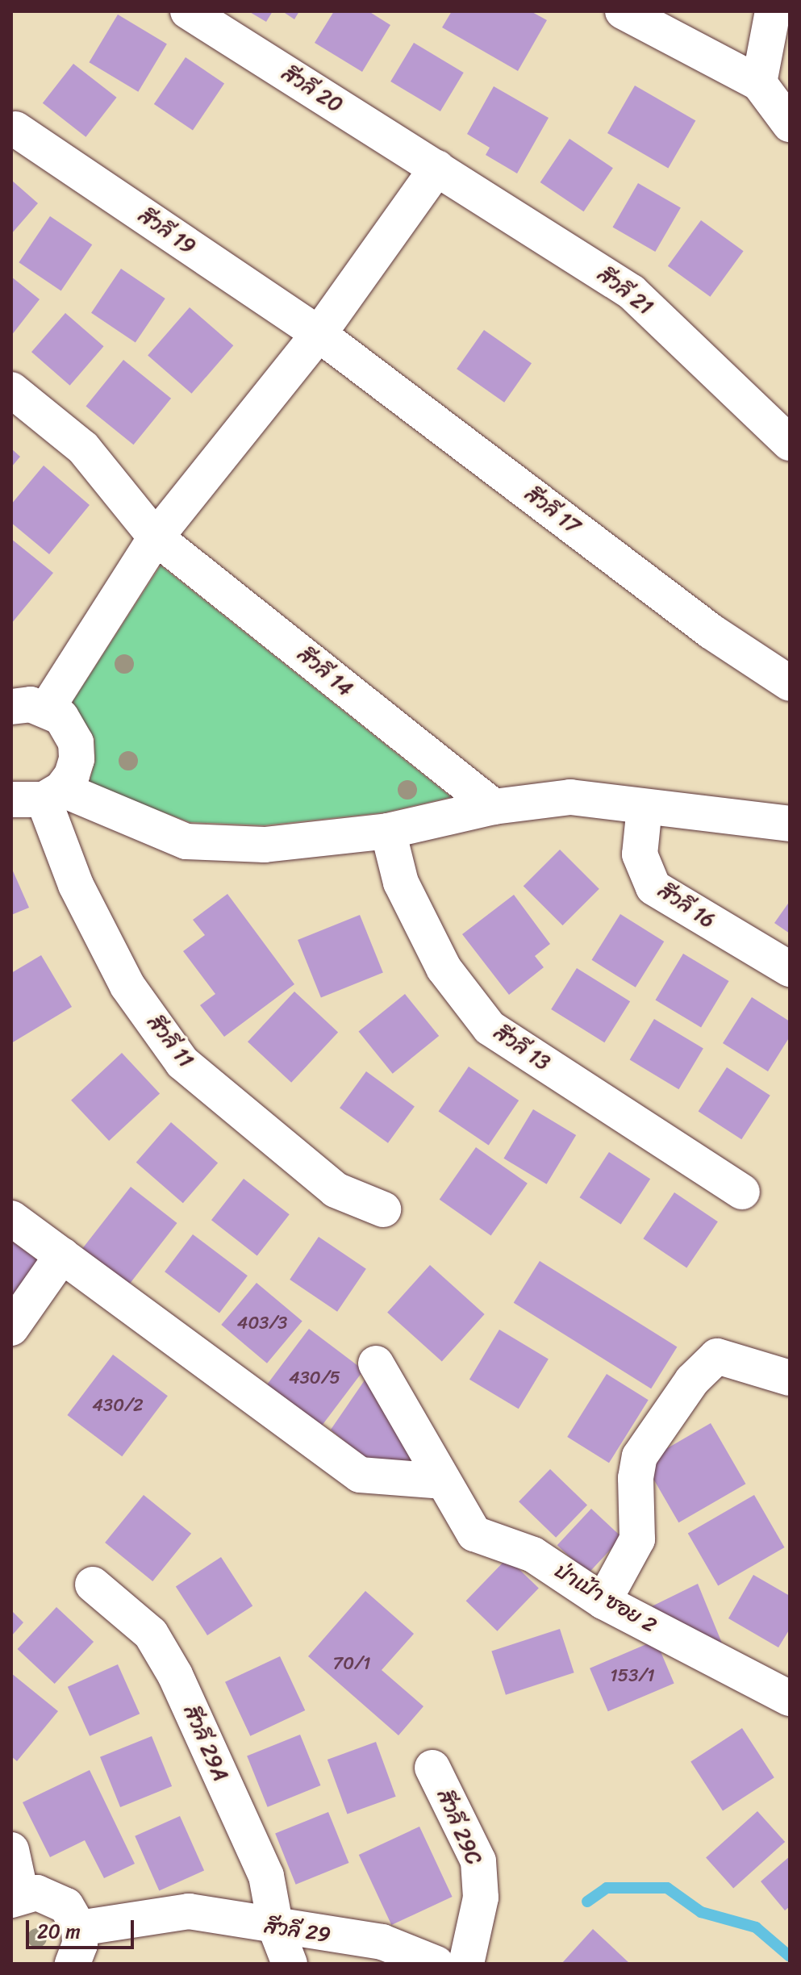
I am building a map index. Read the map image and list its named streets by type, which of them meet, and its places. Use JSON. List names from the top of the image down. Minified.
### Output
{"streets":{"street":["สีวลี 20","สีวลี 19","สีวลี 21","สีวลี 17","สีวลี 14","สีวลี 16","สีวลี 11","สีวลี 13","ป่าเป้า ซอย 2","สีวลี 29A","สีวลี 29C","สีวลี 29"]},"crossings":[["สีวลี 20","สีวลี 21"],["สีวลี 19","สีวลี 17"],["สีวลี 29A","สีวลี 29"]],"house_numbers":["403/3","430/5","430/2","70/1","153/1"],"scale_bar":"20 m"}
